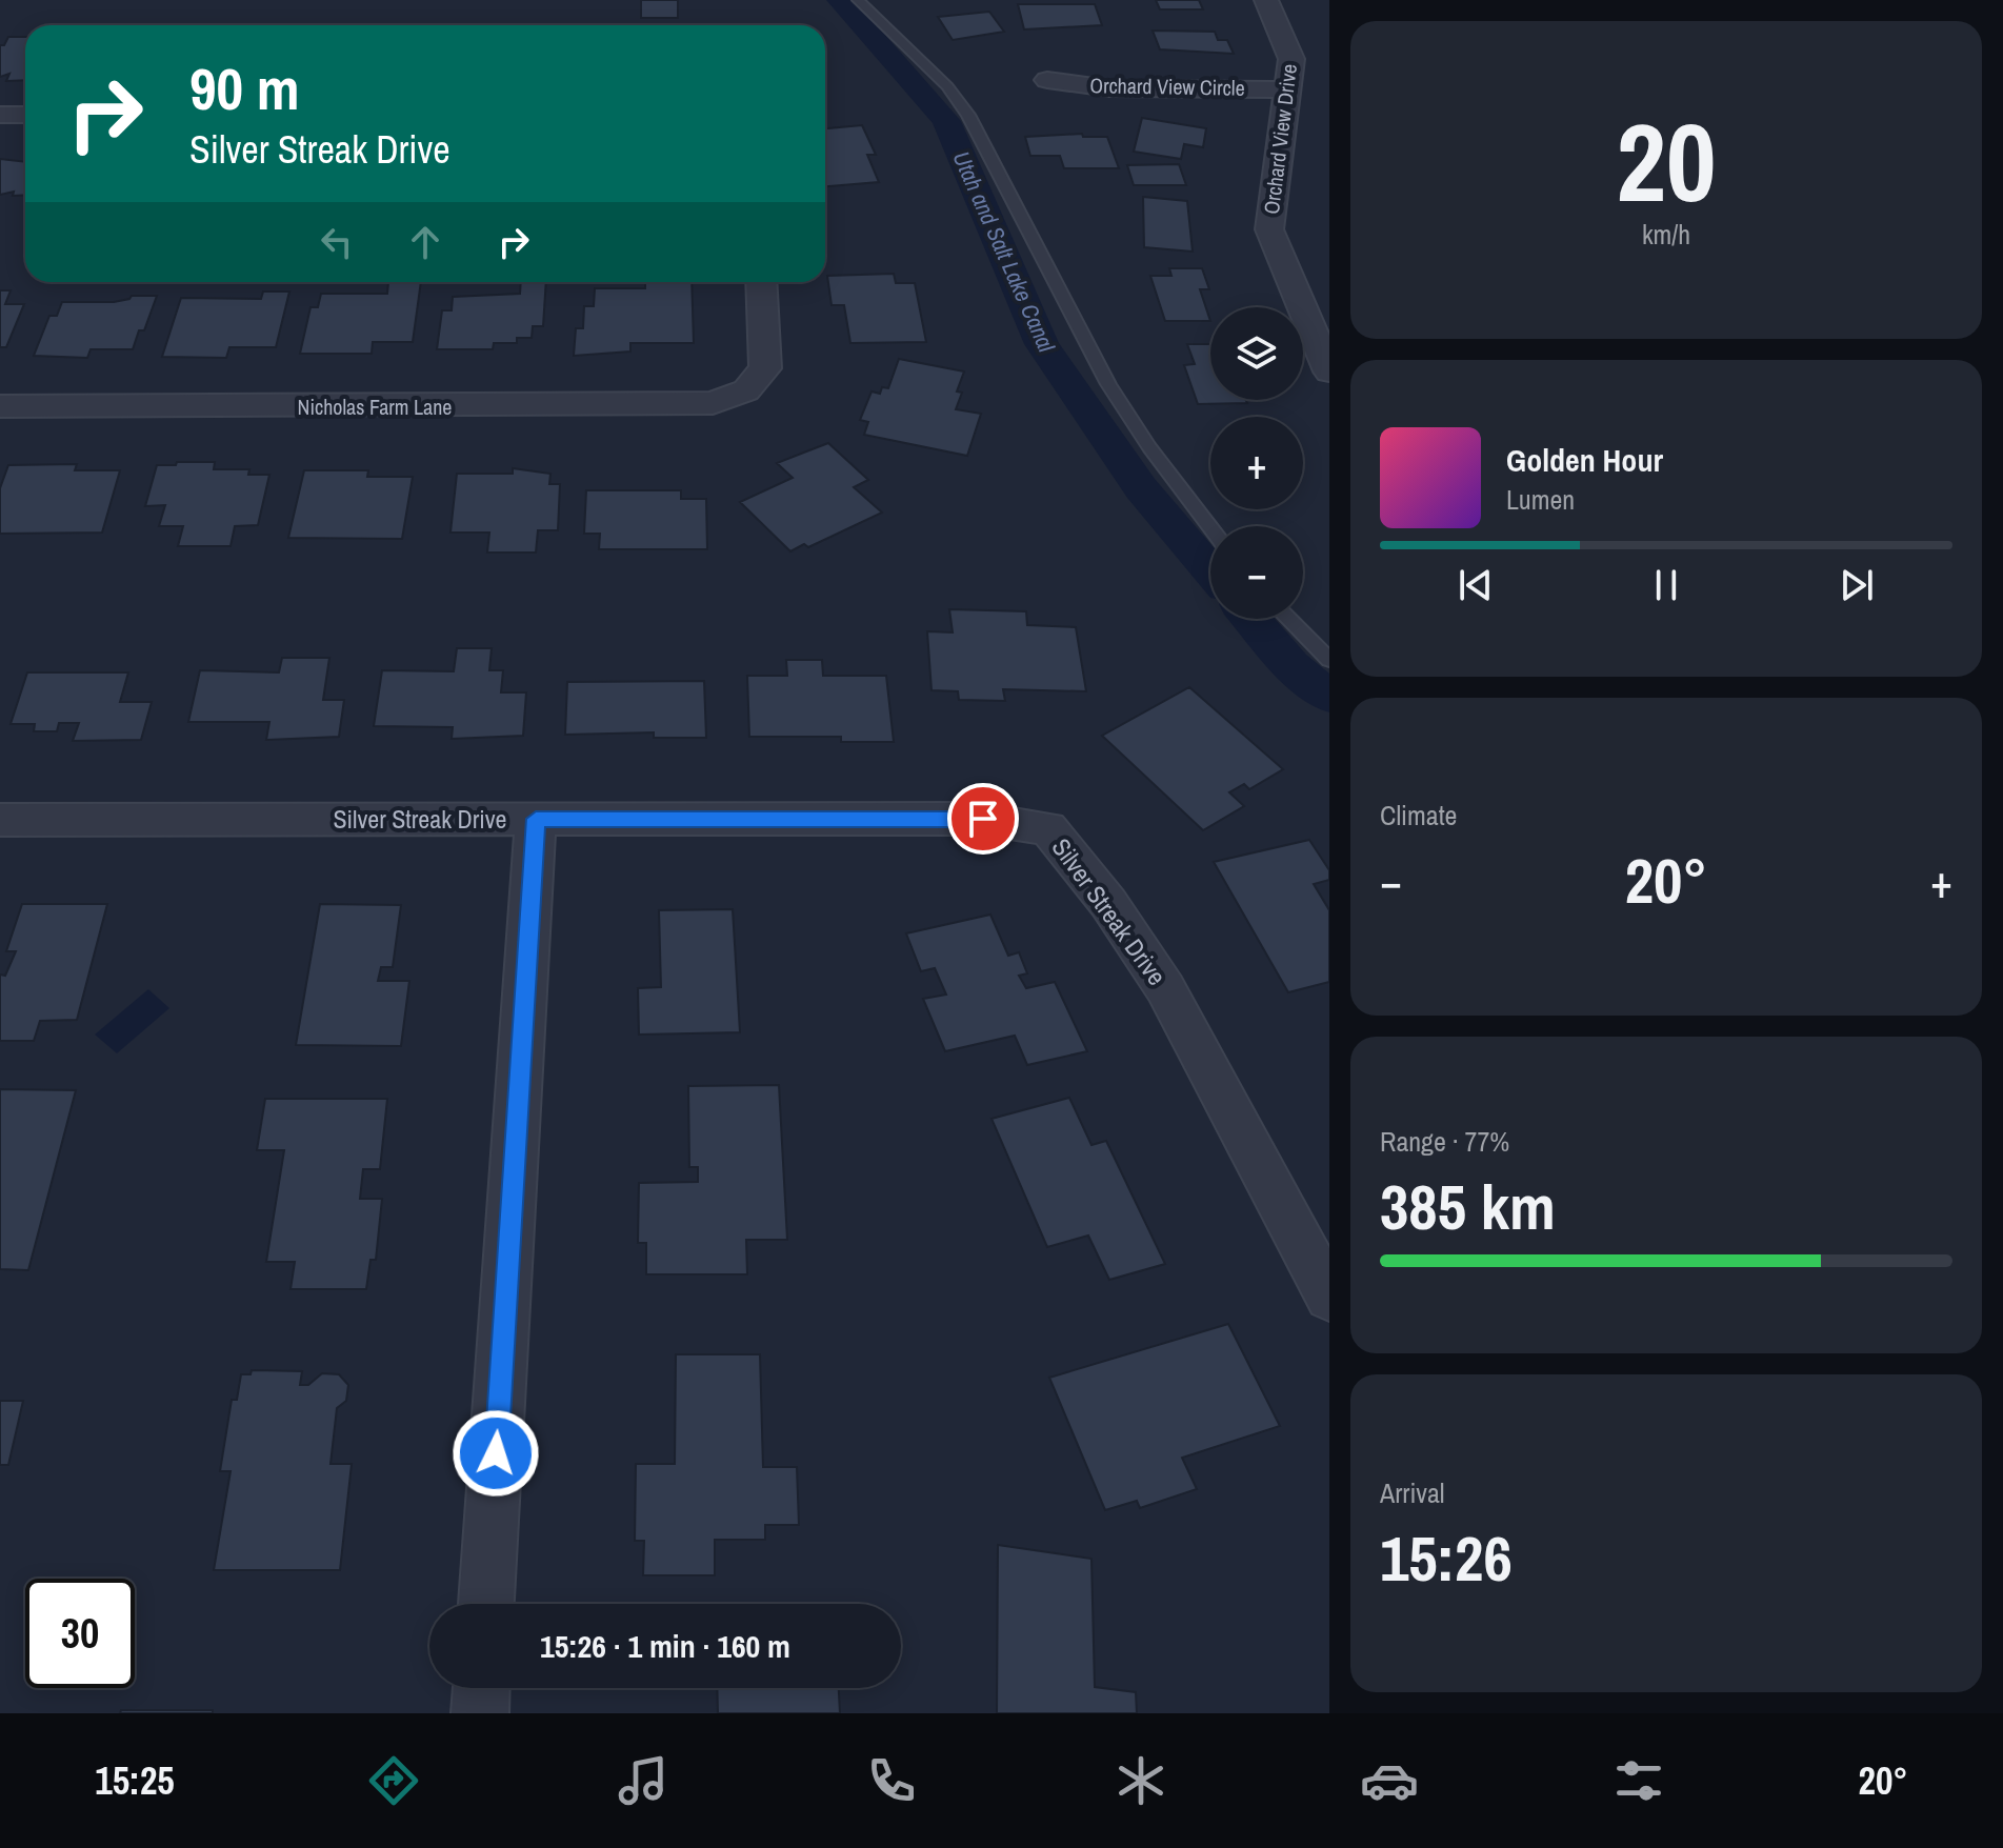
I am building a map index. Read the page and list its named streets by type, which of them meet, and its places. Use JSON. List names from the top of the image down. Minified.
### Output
{"streets":{"street":["Orchard View Circle","Orchard View Drive","Nicholas Farm Lane","Silver Streak Drive"]},"crossings":[["Orchard View Circle","Orchard View Drive"]],"water":["Utah and Salt Lake Canal"],"page":{"tile":[["20","km/h"],"Climate",["Range · 77%","385 km"],["Arrival","15:26"]],"turn":["90 m","Silver Streak Drive"],"map_buttons":["+","−"],"song":["Golden Hour","Lumen"],"heat":["−","20°","+"],"limit":"30","trip":"15:26 · 1 min · 160 m","tabs":["15:25","20°"]}}
